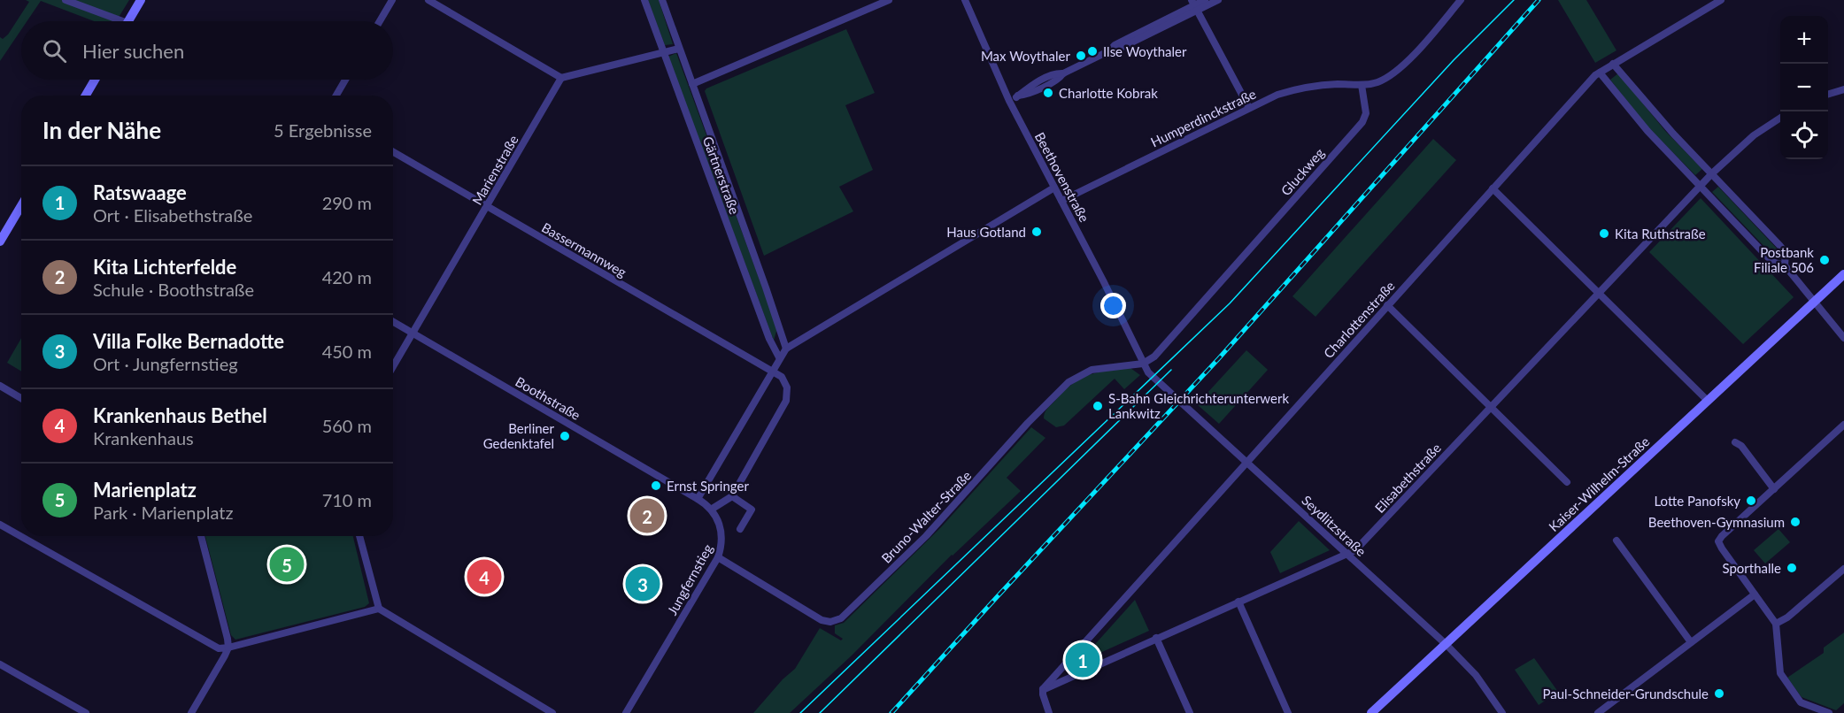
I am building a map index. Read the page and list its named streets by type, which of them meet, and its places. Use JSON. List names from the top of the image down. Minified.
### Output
{"streets":{"main road":["Kaiser-Wilhelm-Straße"],"street":["Humperdinckstraße","Marienstraße","Gluckweg","Gärtnerstraße","Beethovenstraße","Bassermannweg","Charlottenstraße","Boothstraße","Elisabethstraße","Bruno-Walter-Straße","Seydlitzstraße","Jungfernstieg"]},"crossings":[["Humperdinckstraße","Gluckweg"],["Humperdinckstraße","Beethovenstraße"],["Marienstraße","Bassermannweg"],["Marienstraße","Boothstraße"],["Gluckweg","Beethovenstraße"],["Gluckweg","Bruno-Walter-Straße"],["Gluckweg","Seydlitzstraße"],["Beethovenstraße","Bruno-Walter-Straße"],["Beethovenstraße","Seydlitzstraße"],["Charlottenstraße","Elisabethstraße"],["Charlottenstraße","Seydlitzstraße"],["Boothstraße","Jungfernstieg"],["Elisabethstraße","Seydlitzstraße"],["Kaiser-Wilhelm-Straße","Seydlitzstraße"],["Bruno-Walter-Straße","Seydlitzstraße"],["Bruno-Walter-Straße","Jungfernstieg"]],"places":["Ilse Woythaler","Max Woythaler","Charlotte Kobrak","Haus Gotland","Kita Ruthstraße","Postbank Filiale 506","S-Bahn Gleichrichterunterwerk Lankwitz","Berliner Gedenktafel","Ernst Springer","Lotte Panofsky","Beethoven-Gymnasium","Sporthalle","Paul-Schneider-Grundschule"],"page":{"map_buttons":["+","−"],"search":"Hier suchen","heading":["In der Nähe","5 Ergebnisse"],"list":[{"mark":"1","name":"Ratswaage","note":"Ort · Elisabethstraße","value":"290 m"},{"mark":"2","name":"Kita Lichterfelde","note":"Schule · Boothstraße","value":"420 m"},{"mark":"3","name":"Villa Folke Bernadotte","note":"Ort · Jungfernstieg","value":"450 m"},{"mark":"4","name":"Krankenhaus Bethel","note":"Krankenhaus","value":"560 m"},{"mark":"5","name":"Marienplatz","note":"Park · Marienplatz","value":"710 m"}],"pins":["2","5","4","3","1"]}}
